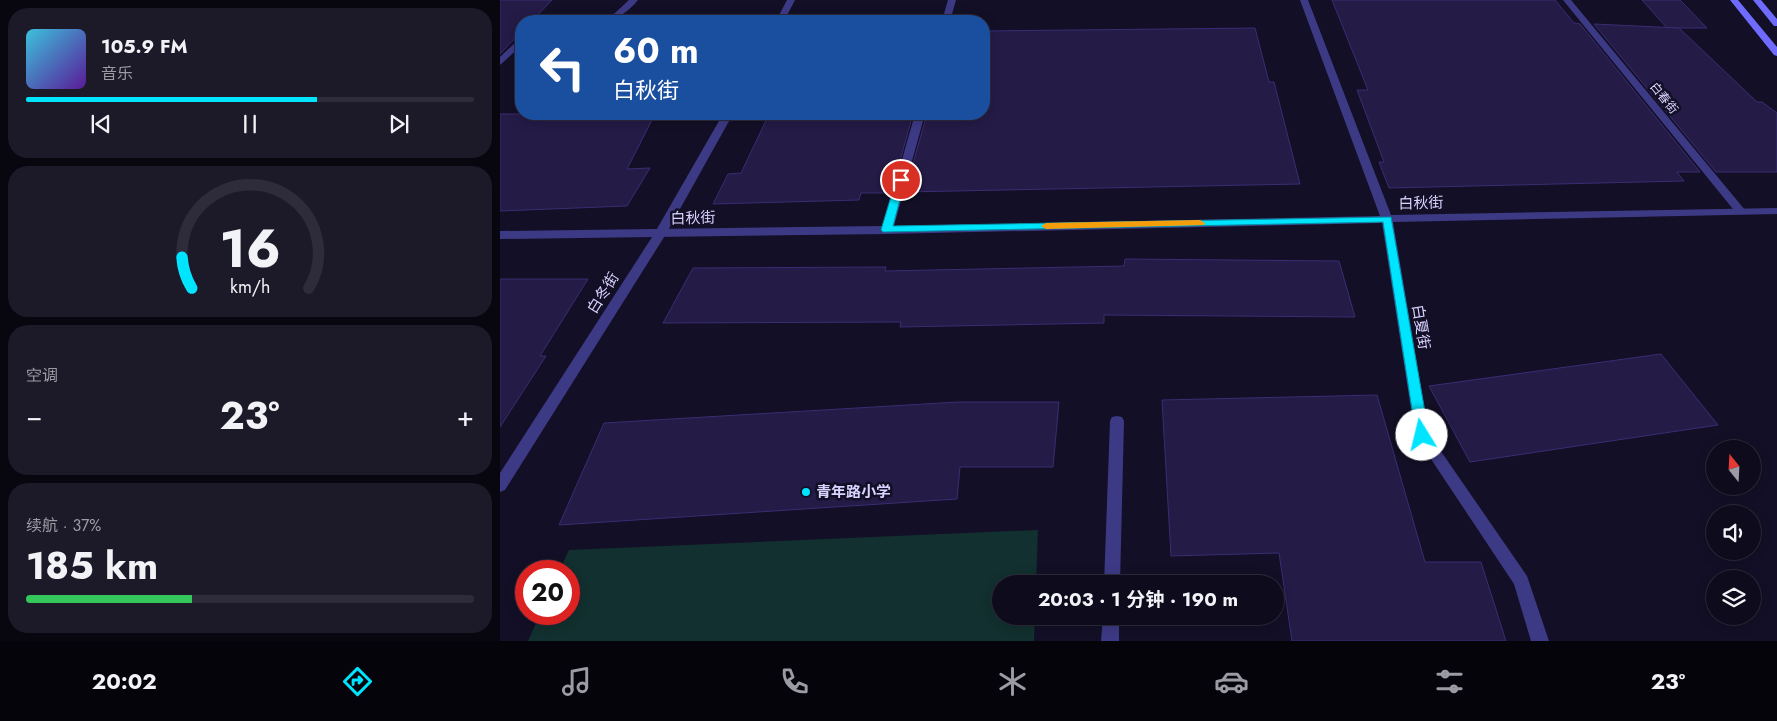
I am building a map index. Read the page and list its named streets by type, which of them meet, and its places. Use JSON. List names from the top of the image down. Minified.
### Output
{"streets":{"street":["白春街","白秋街","白冬街","白夏街"]},"crossings":[["白春街","白秋街"],["白秋街","白冬街"],["白秋街","白夏街"]],"places":["青年路小学"],"north":"top","page":{"turn":["60 m","白秋街"],"song":["105.9 FM","音乐"],"tile":["空调",["续航 · 37%","185 km"]],"heat":["−","23°","+"],"limit":"20","trip":"20:03 · 1 分钟 · 190 m","tabs":["20:02","23°"],"gauge":["16","km/h"]}}
